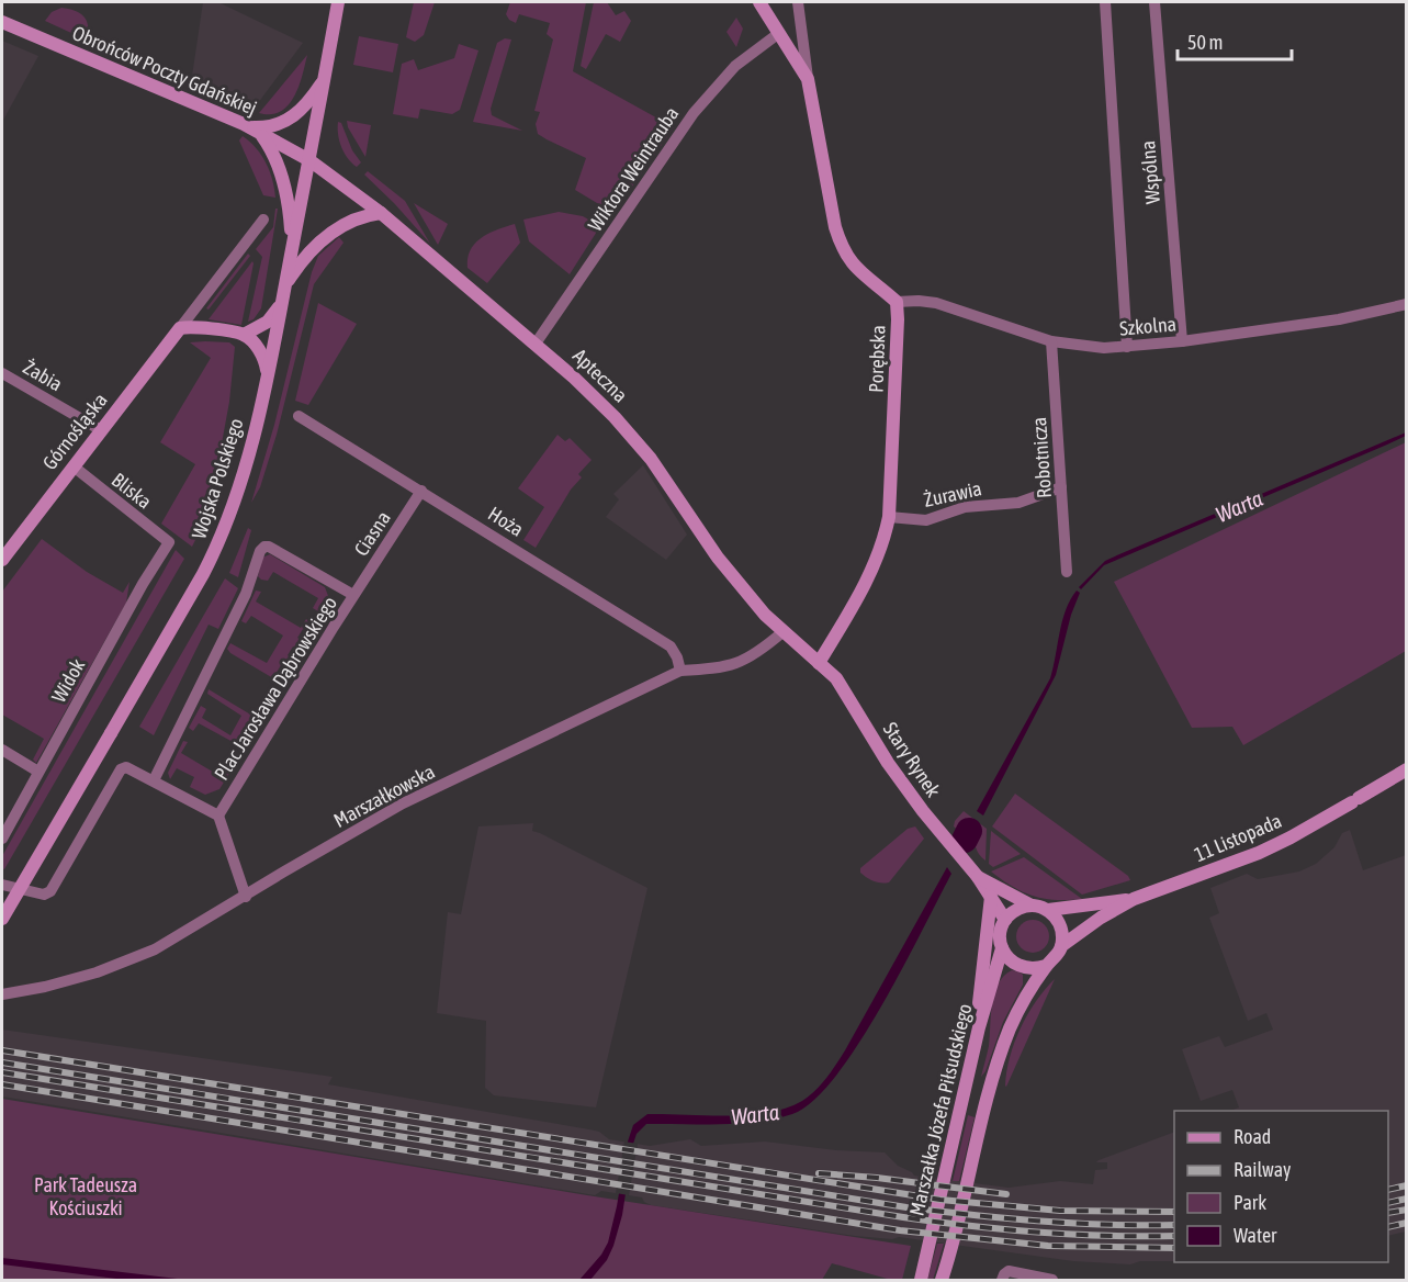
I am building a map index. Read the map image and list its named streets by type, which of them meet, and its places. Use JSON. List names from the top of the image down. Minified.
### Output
{"streets":{"street":["Obrońców Poczty Gdańskiej","Wiktora Weintrauba","Wspólna","Szkolna","Porębska","Żabia","Apteczna","Górnośląska","Robotnicza","Wojska Polskiego","Bliska","Żurawia","Hoża","Ciasna","Widok","Plac Jarosława Dąbrowskiego","Stary Rynek","Marszałkowska","11 Listopada","Marszałka Józefa Piłsudskiego"]},"crossings":[["Obrońców Poczty Gdańskiej","Apteczna"],["Obrońców Poczty Gdańskiej","Wojska Polskiego"],["Wiktora Weintrauba","Porębska"],["Wiktora Weintrauba","Apteczna"],["Wspólna","Szkolna"],["Szkolna","Porębska"],["Szkolna","Robotnicza"],["Porębska","Apteczna"],["Porębska","Żurawia"],["Porębska","Stary Rynek"],["Żabia","Górnośląska"],["Apteczna","Wojska Polskiego"],["Apteczna","Stary Rynek"],["Apteczna","Marszałkowska"],["Górnośląska","Bliska"],["Robotnicza","Żurawia"],["Bliska","Widok"],["Hoża","Ciasna"],["Hoża","Marszałkowska"],["Ciasna","Plac Jarosława Dąbrowskiego"],["Stary Rynek","11 Listopada"],["Stary Rynek","Marszałka Józefa Piłsudskiego"],["11 Listopada","Marszałka Józefa Piłsudskiego"]],"water":["Warta"],"parks":["Park Tadeusza Kościuszki"],"legend":["Road","Railway","Park","Water"],"scale_bar":"50 m"}
